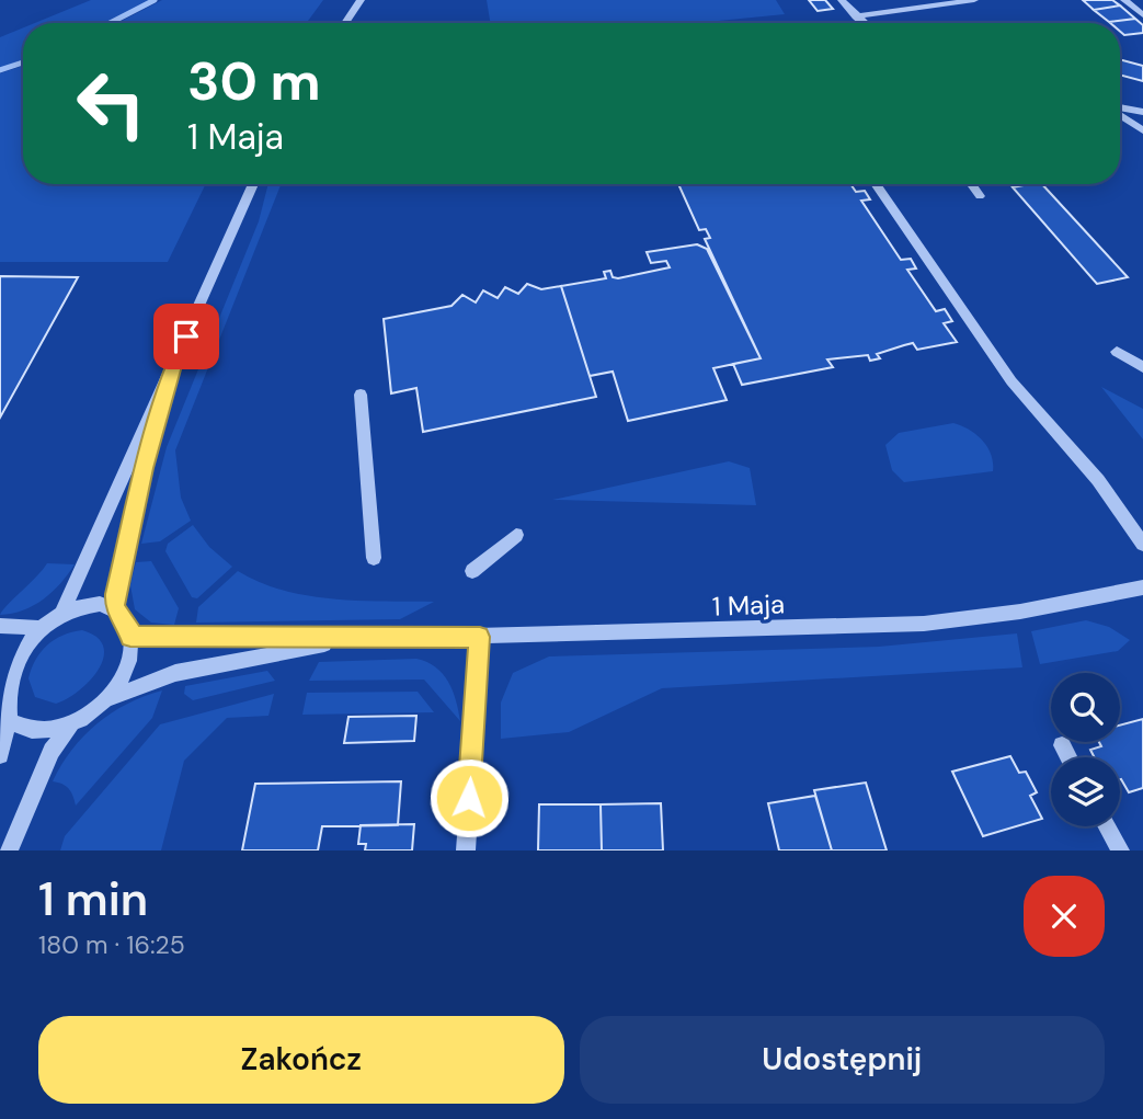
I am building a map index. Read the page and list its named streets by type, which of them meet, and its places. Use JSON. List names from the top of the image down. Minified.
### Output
{"streets":{"street":["1 Maja"]},"page":{"turn":["30 m","1 Maja"],"heading":["1 min","180 m · 16:25"],"buttons":["Zakończ","Udostępnij"]}}
